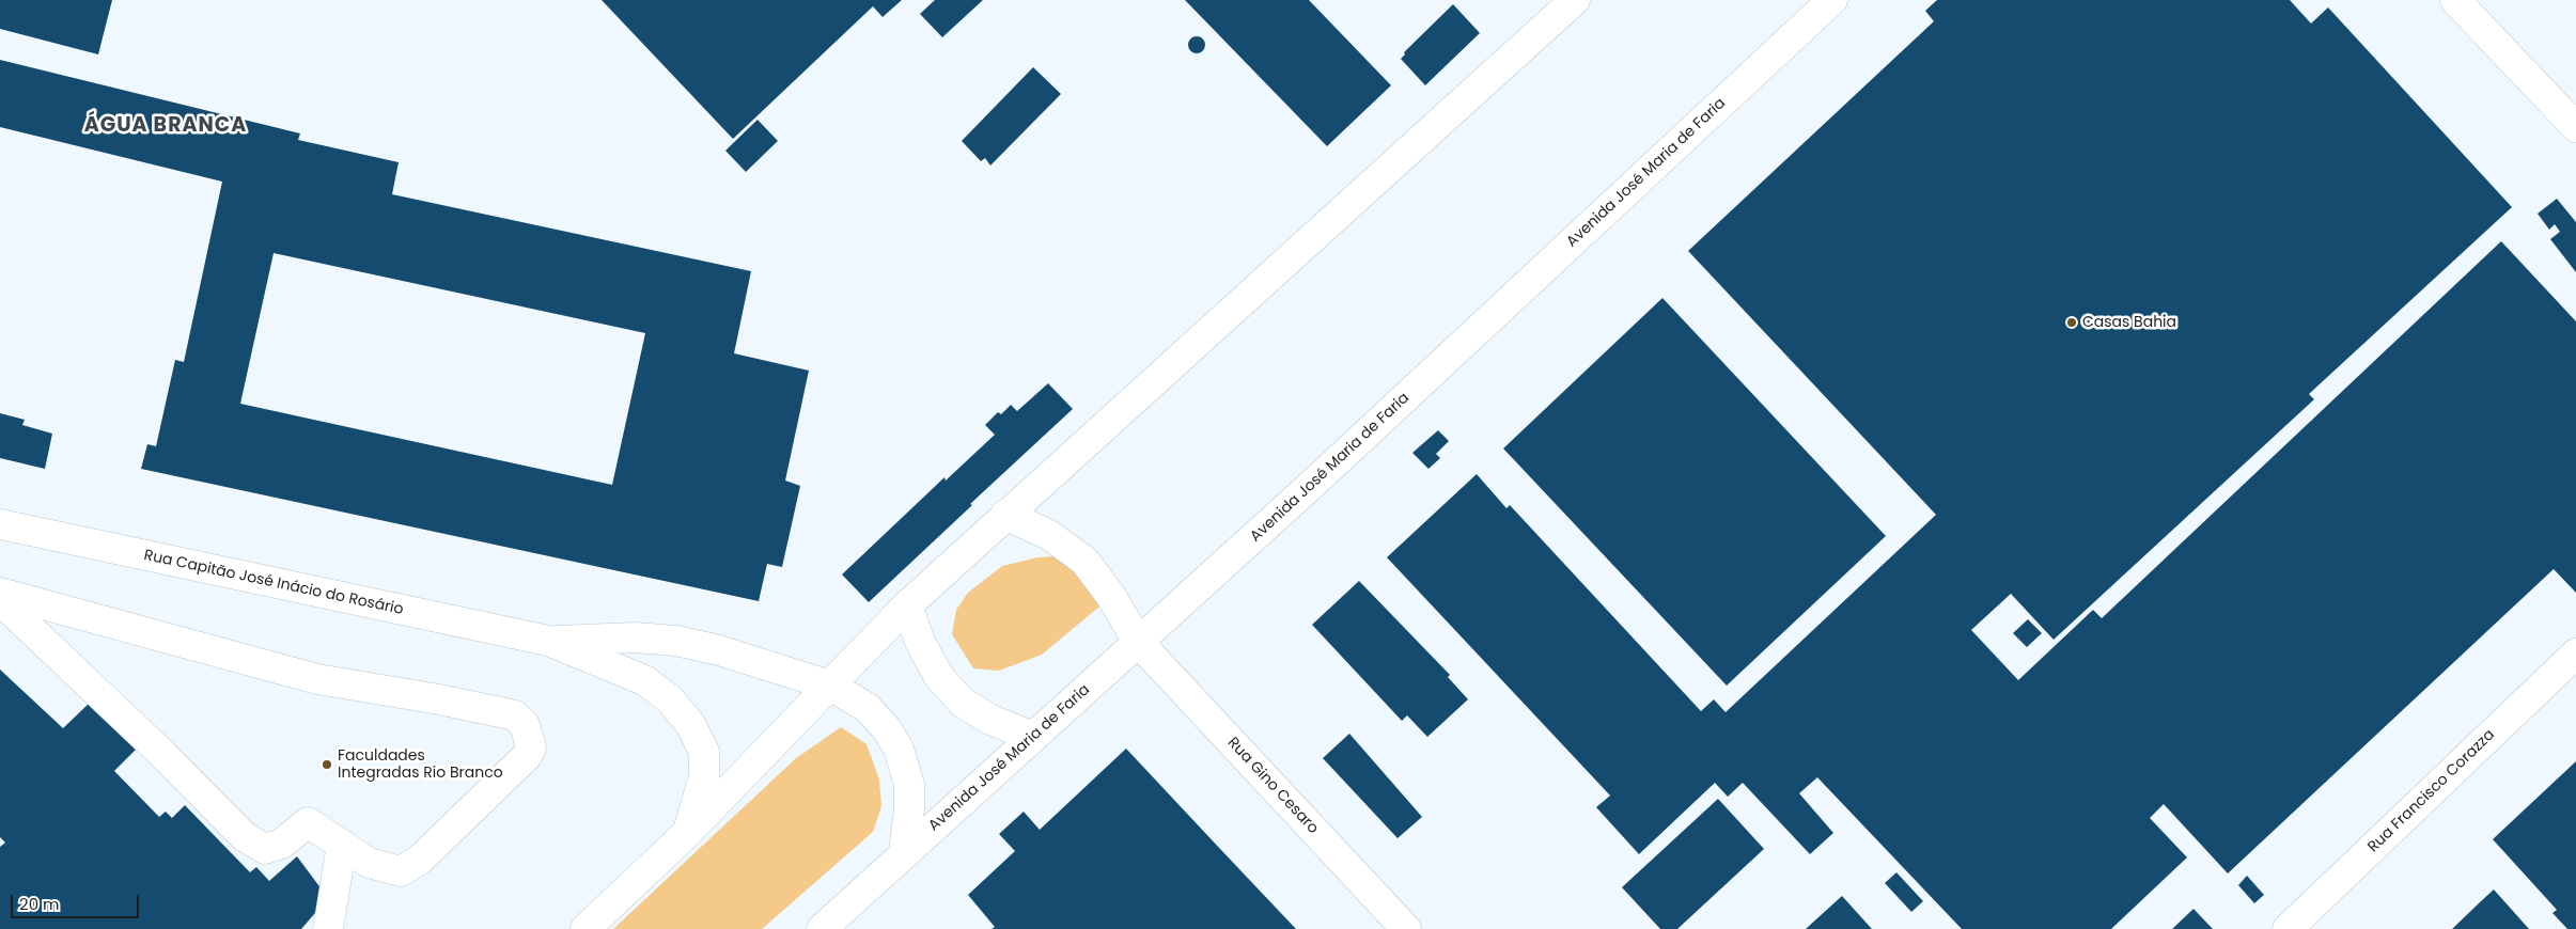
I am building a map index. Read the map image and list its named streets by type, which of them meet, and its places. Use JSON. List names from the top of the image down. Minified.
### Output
{"streets":{"main road":["Avenida José Maria de Faria","Rua Capitão José Inácio do Rosário","Rua Gino Cesaro","Rua Francisco Corazza"]},"crossings":[["Avenida José Maria de Faria","Rua Capitão José Inácio do Rosário"],["Avenida José Maria de Faria","Rua Gino Cesaro"]],"districts":["ÁGUA BRANCA"],"places":["Casas Bahia","Faculdades Integradas Rio Branco"],"scale_bar":"20 m"}
